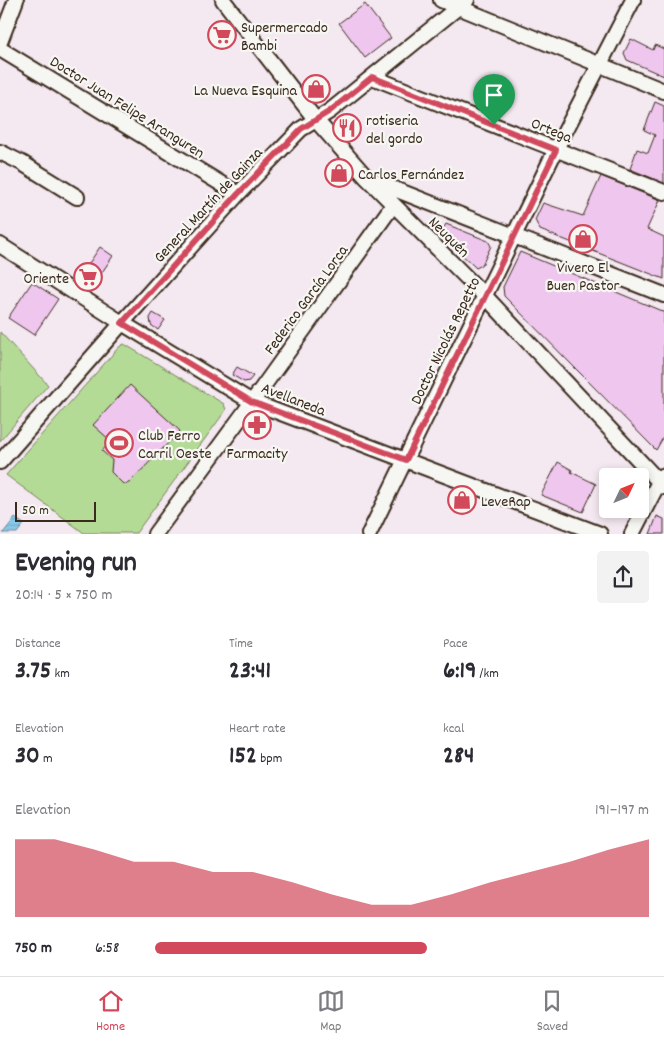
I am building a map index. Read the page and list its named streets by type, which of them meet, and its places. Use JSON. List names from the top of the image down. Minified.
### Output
{"streets":{"street":["Doctor Juan Felipe Aranguren","Ortega","General Martín de Gainza","Neuquén","Federico García Lorca","Doctor Nicolás Repetto","Avellaneda"]},"crossings":[["Doctor Juan Felipe Aranguren","General Martín de Gainza"],["Ortega","General Martín de Gainza"],["Ortega","Doctor Nicolás Repetto"],["General Martín de Gainza","Neuquén"],["General Martín de Gainza","Avellaneda"],["Neuquén","Federico García Lorca"],["Neuquén","Doctor Nicolás Repetto"],["Federico García Lorca","Avellaneda"],["Doctor Nicolás Repetto","Avellaneda"]],"places":{"supermarket":["Supermercado Bambi","Oriente"],"shop":["La Nueva Esquina","Carlos Fernández","Vivero El Buen Pastor","LeveRap"],"restaurant":["rotiseria del gordo"],"pharmacy":["Farmacity"],"sports":["Club Ferro Carril Oeste"]},"scale_bar":"50 m","north":"top right","page":{"scale":"50 m","heading":["Evening run","20:14 · 5 × 750 m"],"stats":[["Distance","3.75 km"],["Time","23:41"],["Pace","6:19 /km"],["Elevation","30 m"],["Heart rate","152 bpm"],["kcal","284"]],"chart":["Elevation","191–197 m"],"list":[{"name":"750 m","note":"6:58"}],"tabs":["Home","Map","Saved"]}}
